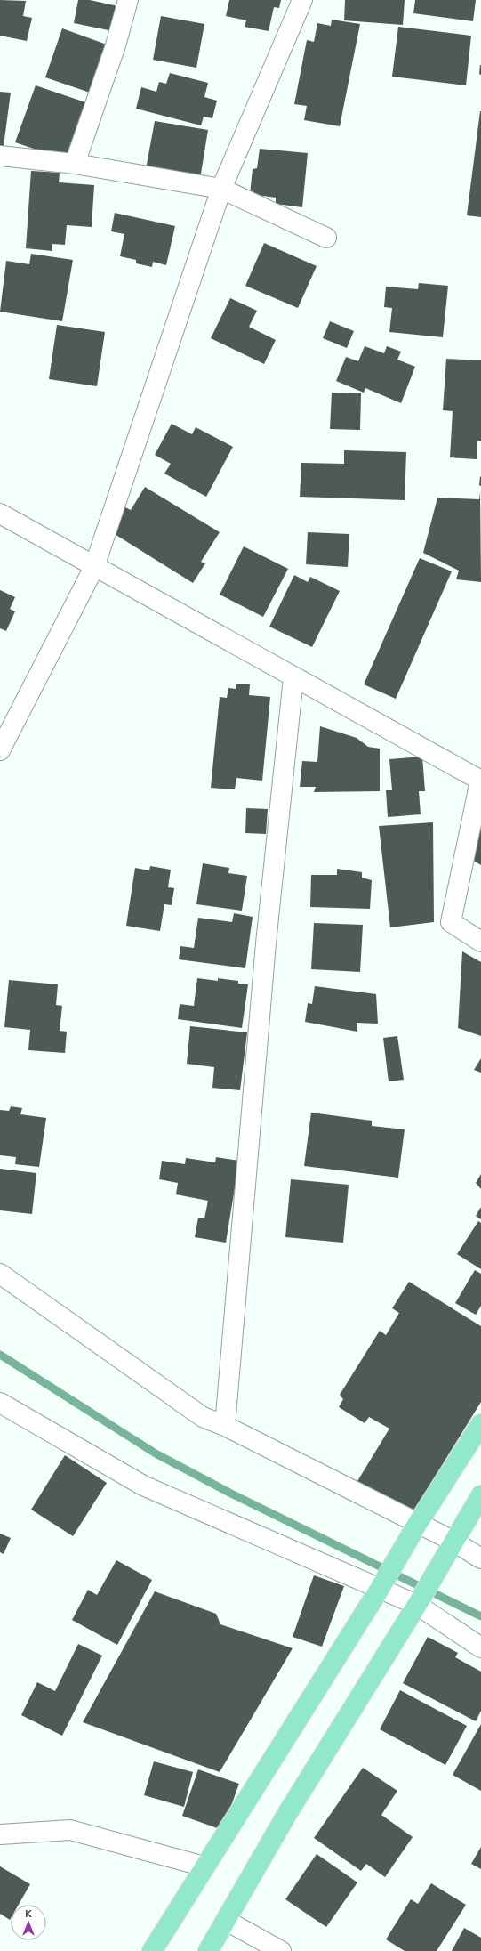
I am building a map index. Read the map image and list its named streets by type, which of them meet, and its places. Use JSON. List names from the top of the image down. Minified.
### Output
{"north":"top"}
